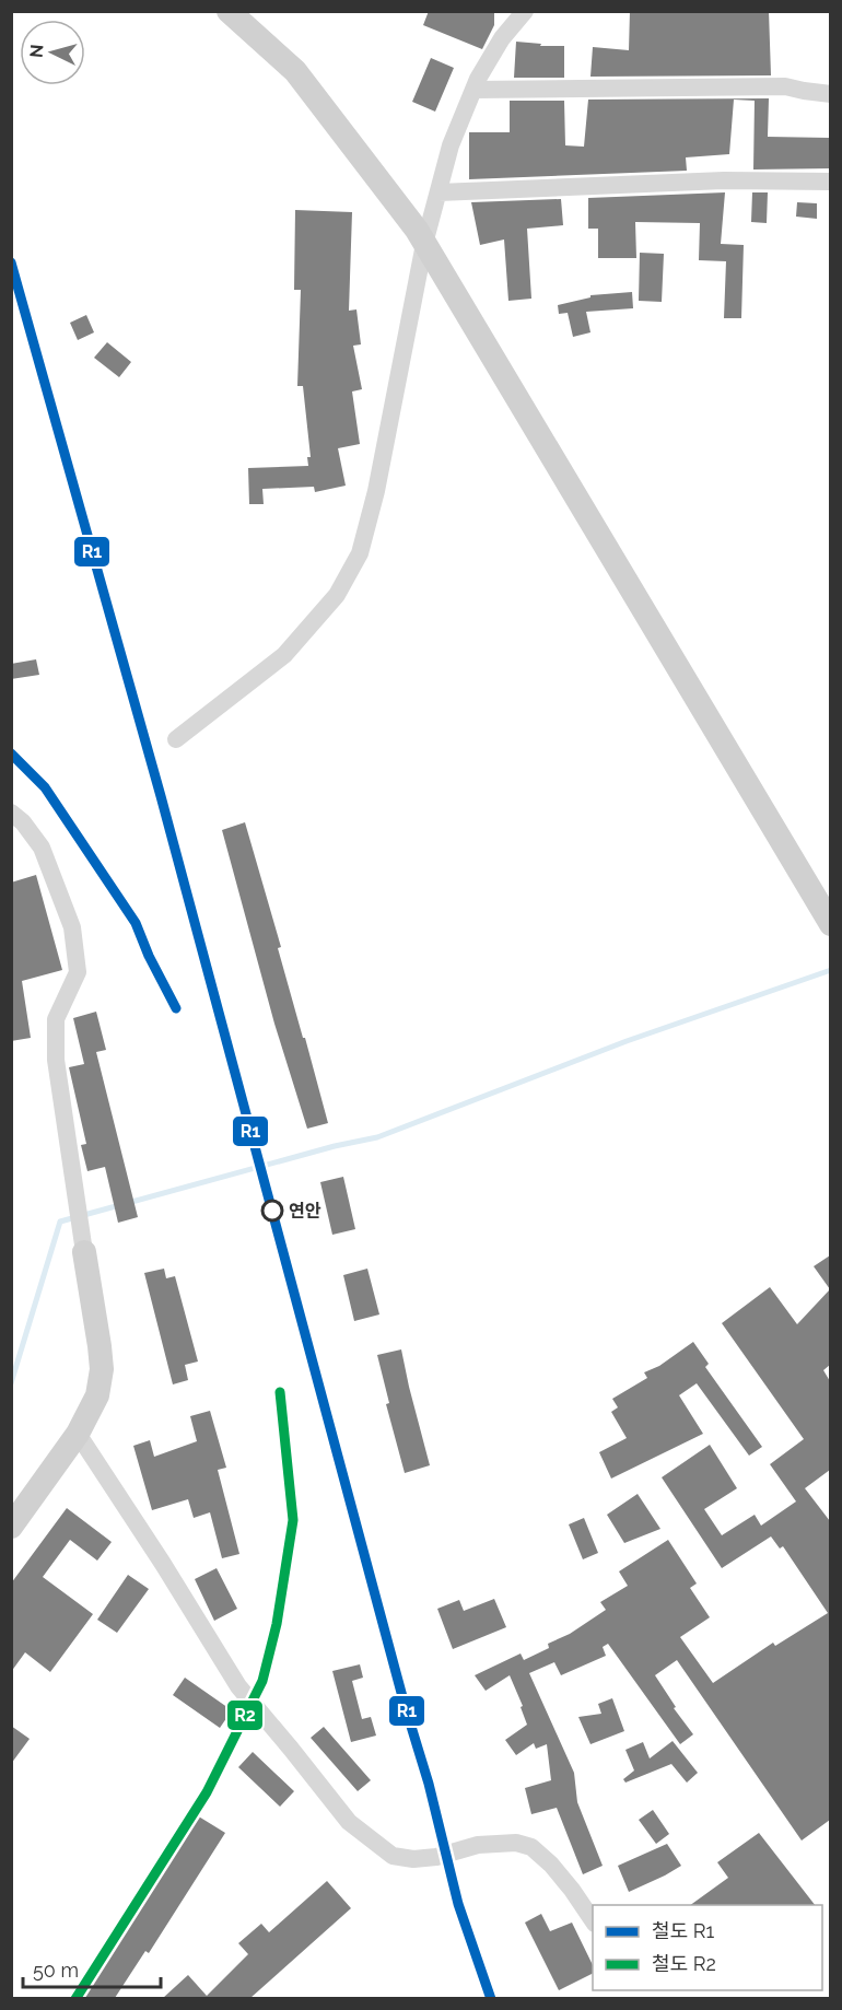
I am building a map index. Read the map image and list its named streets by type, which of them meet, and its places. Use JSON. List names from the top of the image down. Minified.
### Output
{"places":["연안"],"lines":["rail line R1","rail line R2"],"legend":["철도 R1","철도 R2"],"scale_bar":"50 m","north":"left"}
